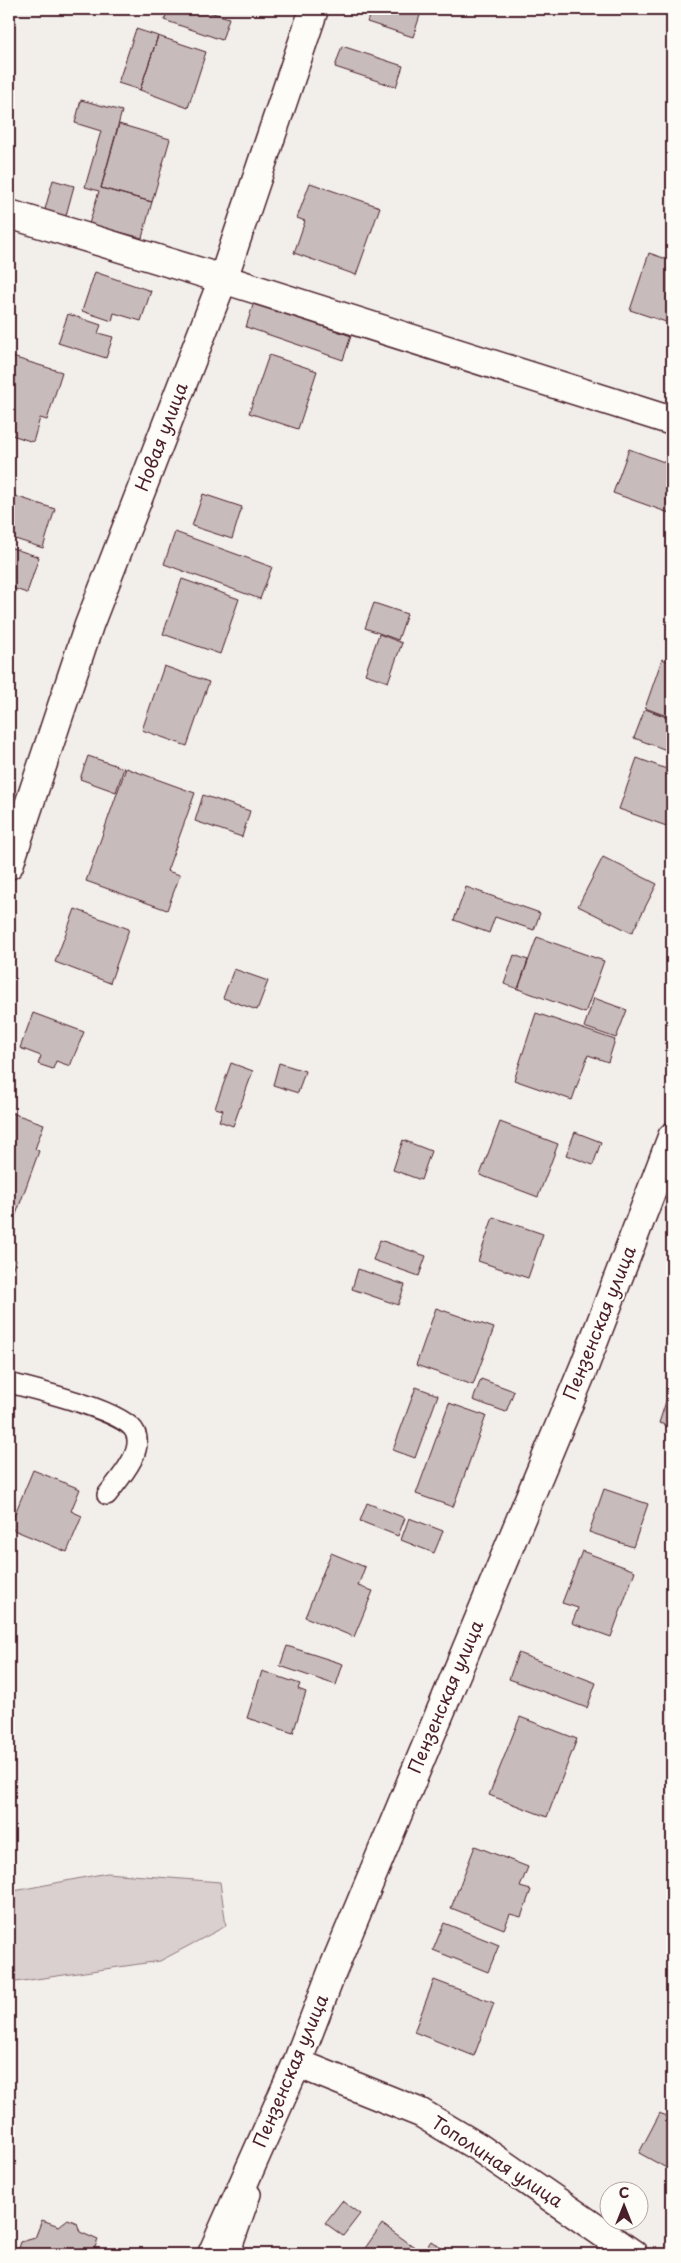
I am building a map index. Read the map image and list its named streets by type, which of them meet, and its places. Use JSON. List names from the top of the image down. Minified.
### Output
{"streets":{"street":["Новая улица","Пензенская улица","Тополиная улица"]},"crossings":[["Пензенская улица","Тополиная улица"]],"north":"top"}
